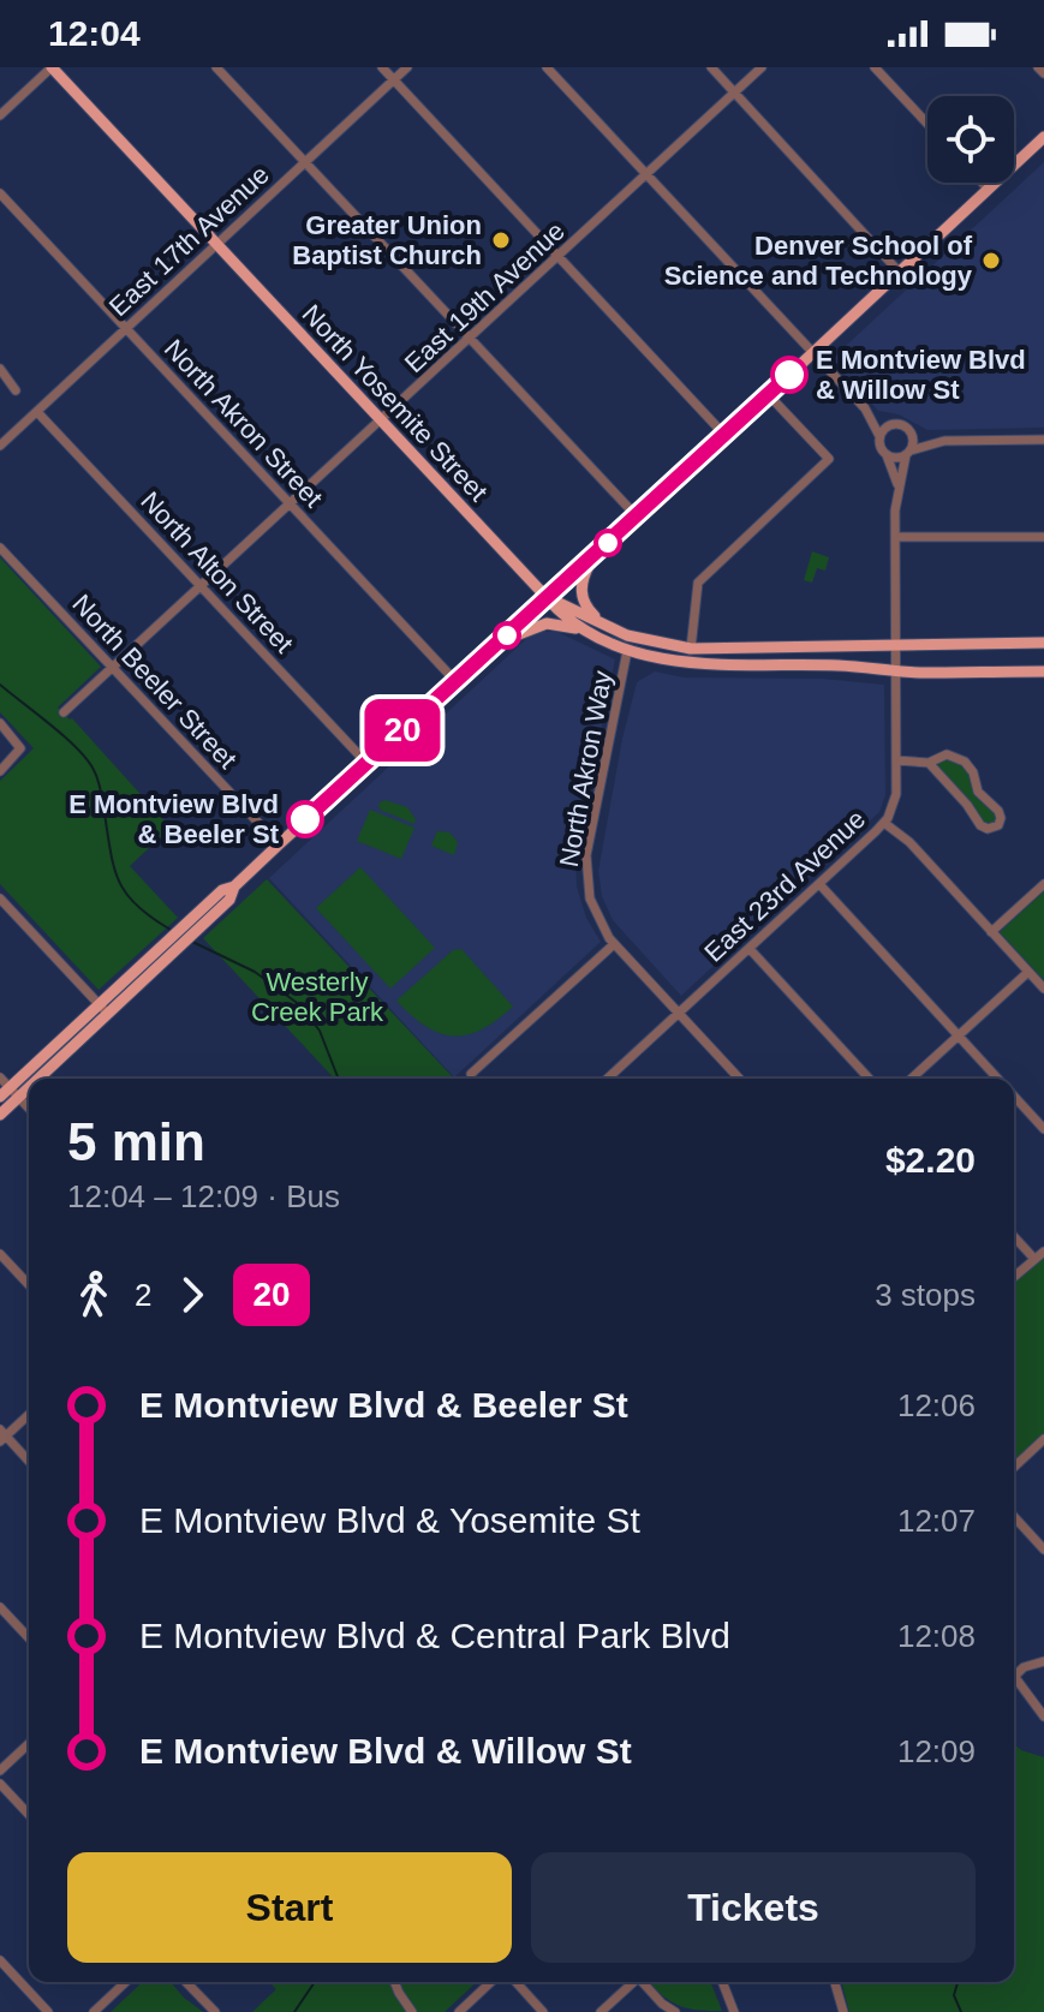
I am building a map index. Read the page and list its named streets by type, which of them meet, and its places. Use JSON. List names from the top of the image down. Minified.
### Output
{"streets":{"main road":["North Yosemite Street"],"street":["East 17th Avenue","East 19th Avenue","North Akron Street","North Alton Street","North Beeler Street","North Akron Way","East 23rd Avenue"]},"crossings":[["East 17th Avenue","North Yosemite Street"],["East 17th Avenue","North Akron Street"],["East 17th Avenue","North Alton Street"],["East 19th Avenue","North Yosemite Street"],["East 19th Avenue","North Akron Street"],["East 19th Avenue","North Alton Street"],["East 19th Avenue","North Beeler Street"],["North Akron Way","East 23rd Avenue"]],"parks":["Westerly Creek Park"],"places":["Greater Union Baptist Church","Denver School of Science and Technology","E Montview Blvd & Willow St","E Montview Blvd & Beeler St"],"lines":["bus line 20"],"page":{"status":"12:04","on_map":"20","heading":["5 min","12:04 – 12:09 · Bus","$2.20"],"legs":["2","20","3 stops"],"list":[{"name":"E Montview Blvd & Beeler St","value":"12:06"},{"name":"E Montview Blvd & Yosemite St","value":"12:07"},{"name":"E Montview Blvd & Central Park Blvd","value":"12:08"},{"name":"E Montview Blvd & Willow St","value":"12:09"}],"buttons":["Start","Tickets"]}}
